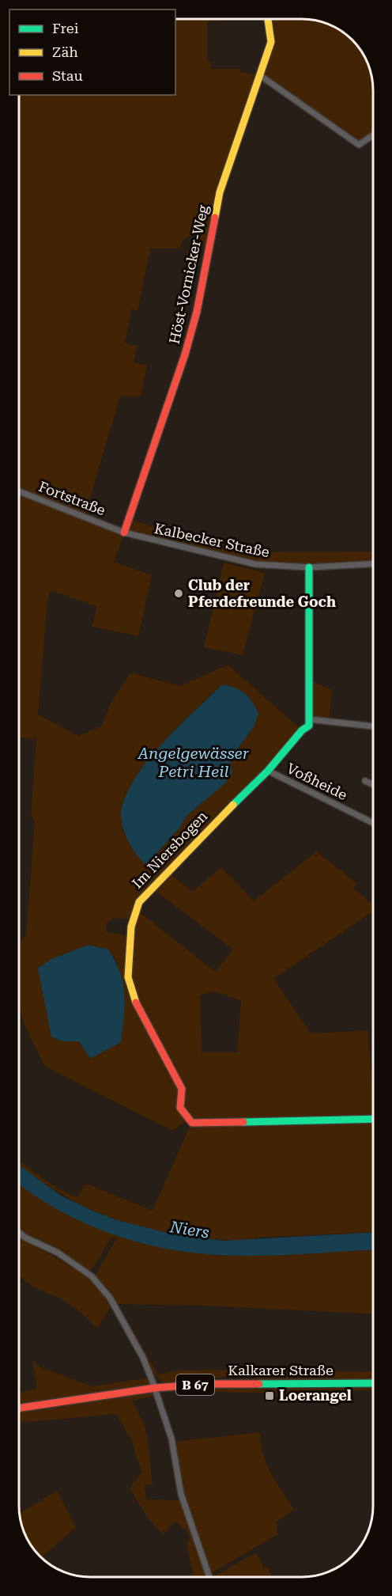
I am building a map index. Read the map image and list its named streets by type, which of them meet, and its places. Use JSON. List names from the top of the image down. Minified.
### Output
{"streets":{"street":["Höst-Vornicker-Weg","Fortstraße","Kalbecker Straße","Voßheide","Im Niersbogen","Kalkarer Straße","B 67"]},"crossings":[["Höst-Vornicker-Weg","Fortstraße"],["Höst-Vornicker-Weg","Kalbecker Straße"],["Fortstraße","Kalbecker Straße"],["Voßheide","Im Niersbogen"]],"water":["Angelgewässer Petri Heil","Niers"],"places":{"other":["Club der Pferdefreunde Goch"],"transit":["Loerangel"]},"legend":["Frei","Zäh","Stau"]}
